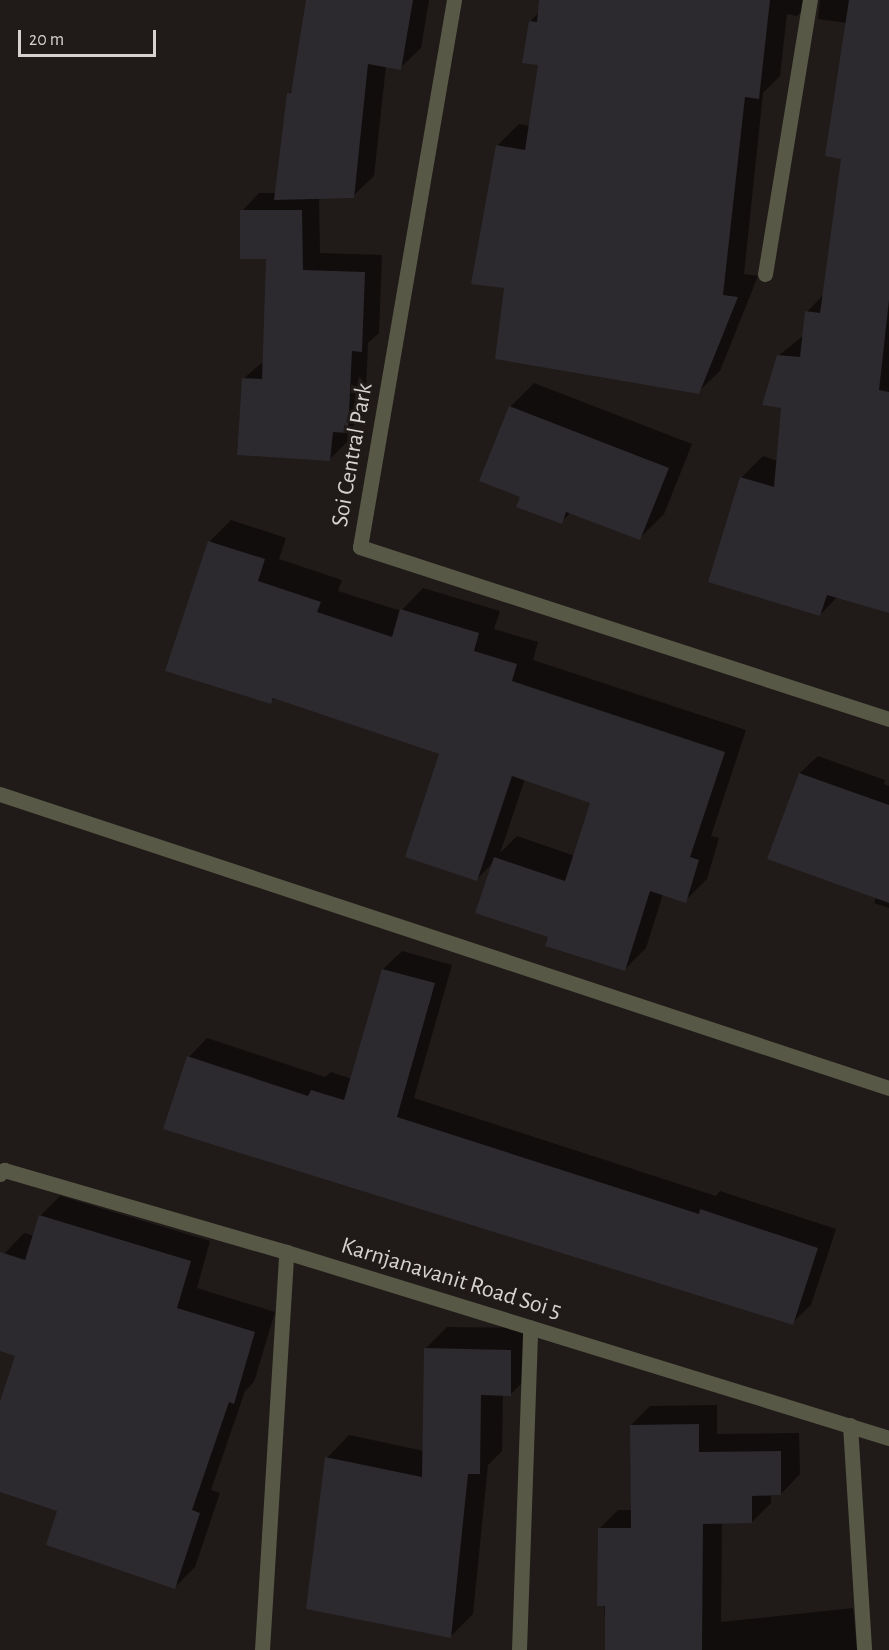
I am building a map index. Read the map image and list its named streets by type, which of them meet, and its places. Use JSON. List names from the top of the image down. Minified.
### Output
{"streets":{"street":["Soi Central Park","Karnjanavanit Road Soi 5"]},"scale_bar":"20 m"}
